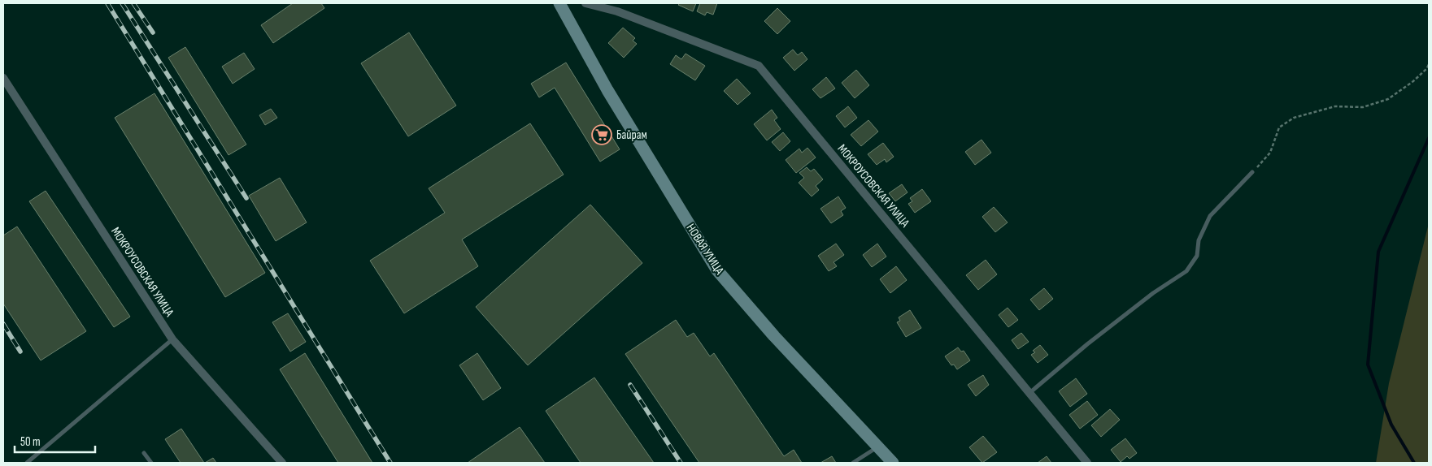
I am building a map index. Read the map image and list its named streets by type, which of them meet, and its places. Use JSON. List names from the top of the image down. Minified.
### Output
{"streets":{"main road":["НОВАЯ УЛИЦА"],"street":["МОКРОУСОВСКАЯ УЛИЦА"]},"places":{"supermarket":["Байрам"]},"scale_bar":"50 m"}
